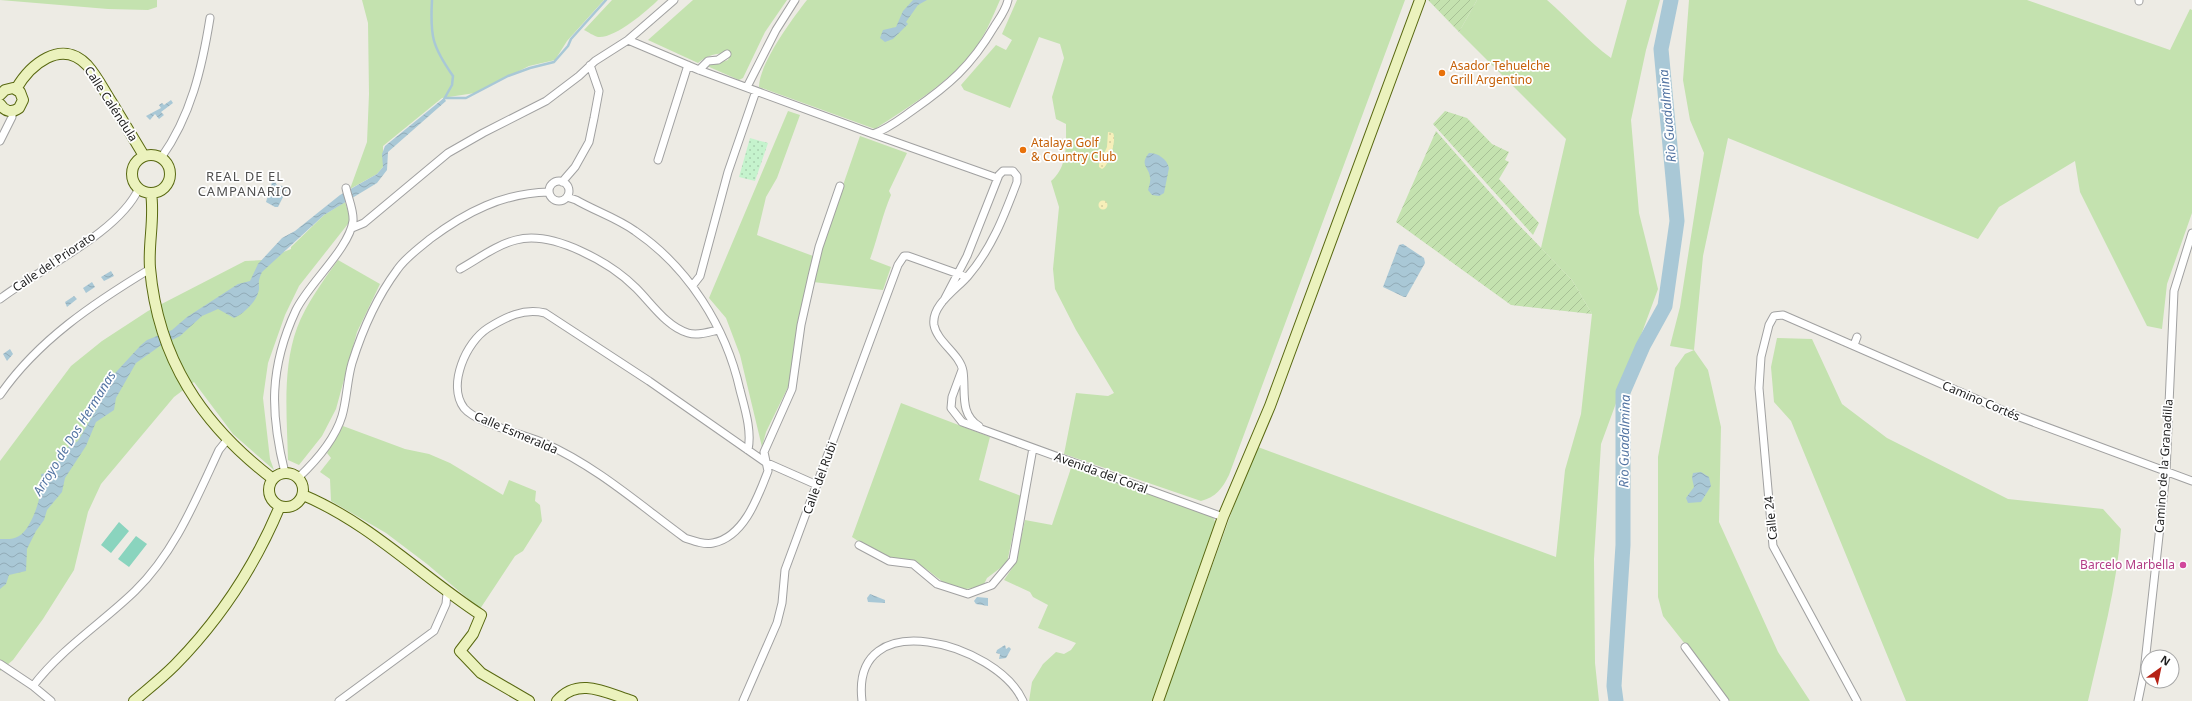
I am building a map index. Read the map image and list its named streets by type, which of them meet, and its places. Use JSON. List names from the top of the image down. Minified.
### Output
{"streets":{"street":["Calle Caléndula","Calle del Priorato","Camino Cortés","Calle Esmeralda","Camino de la Granadilla","Avenida del Coral","Calle del Rubi","Calle 24"]},"crossings":[["Calle Caléndula","Calle del Priorato"],["Camino Cortés","Camino de la Granadilla"],["Camino Cortés","Calle 24"],["Calle Esmeralda","Calle del Rubi"]],"districts":["REAL DE EL CAMPANARIO"],"water":["Rio Guadalmina","Arroyo de Dos Hermanas"],"places":["Asador Tehuelche Grill Argentino","Atalaya Golf & Country Club","Barcelo Marbella"],"north":"top right"}
